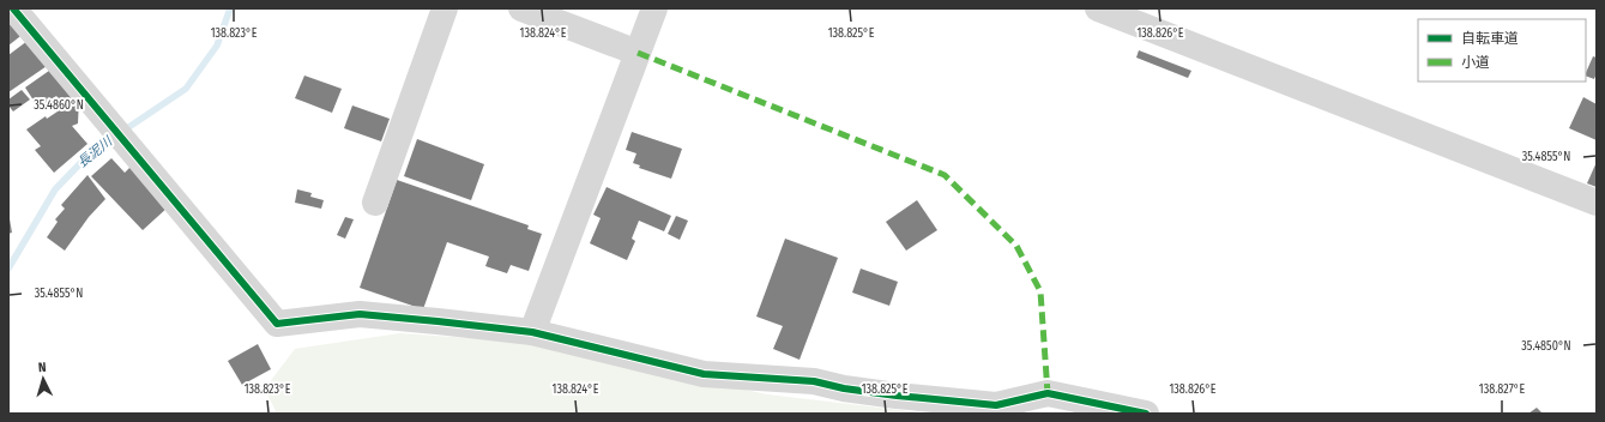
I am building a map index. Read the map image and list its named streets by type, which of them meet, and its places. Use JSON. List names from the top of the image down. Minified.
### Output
{"water":["長泥川"],"legend":["自転車道","小道"],"north":"top","coordinates":["138.823°E","138.824°E","138.825°E","138.826°E","35.4860°N","35.4855°N","35.4850°N","138.827°E"]}
